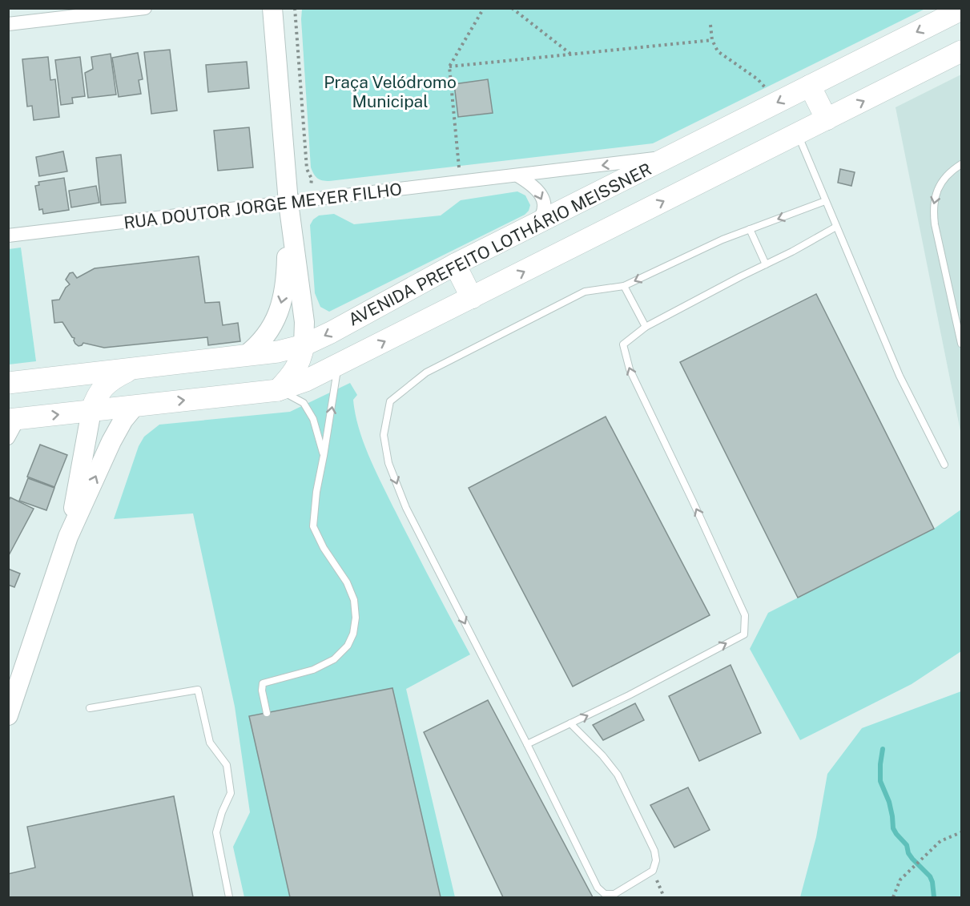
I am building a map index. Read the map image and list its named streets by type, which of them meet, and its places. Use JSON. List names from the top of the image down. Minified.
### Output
{"streets":{"main road":["AVENIDA PREFEITO LOTHÁRIO MEISSNER"],"street":["RUA DOUTOR JORGE MEYER FILHO"]},"crossings":[["RUA DOUTOR JORGE MEYER FILHO","AVENIDA PREFEITO LOTHÁRIO MEISSNER"]],"parks":["Praça Velódromo Municipal"]}
